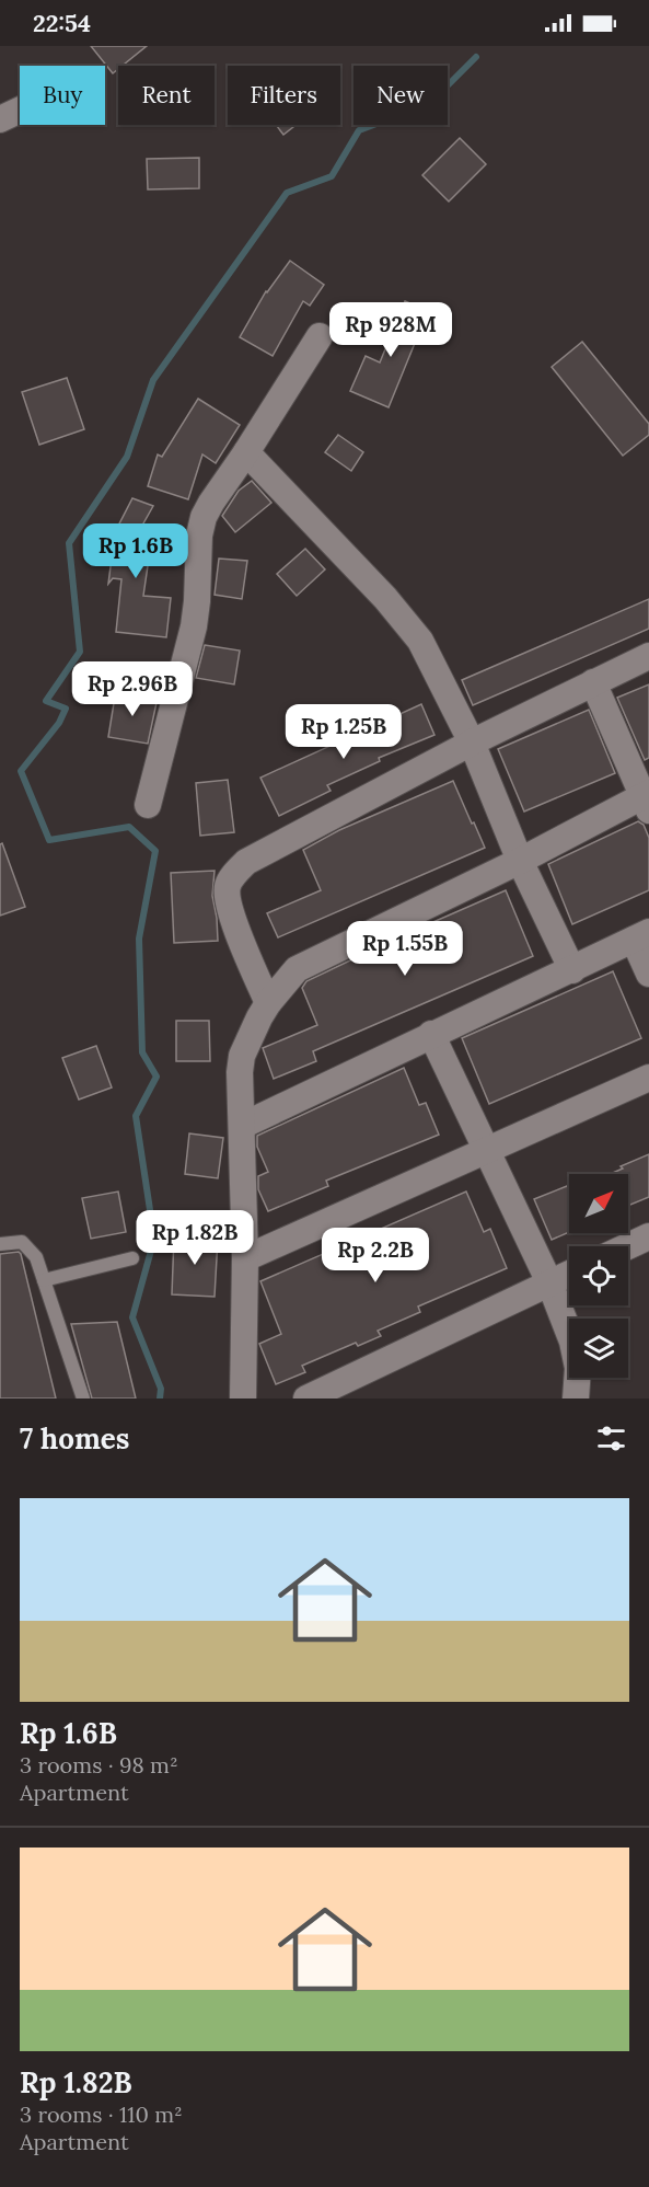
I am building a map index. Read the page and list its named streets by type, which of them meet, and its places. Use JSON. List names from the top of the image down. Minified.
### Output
{"north":"top right","page":{"status":"22:54","chip":["Buy","Rent","Filters","New"],"price":["Rp 928M","Rp 1.6B","Rp 2.96B","Rp 1.25B","Rp 1.55B","Rp 1.82B","Rp 2.2B"],"heading":"7 homes","list":[{"name":"Rp 1.6B","note":"3 rooms · 98 m² · Apartment"},{"name":"Rp 1.82B","note":"3 rooms · 110 m² · Apartment"}]}}
